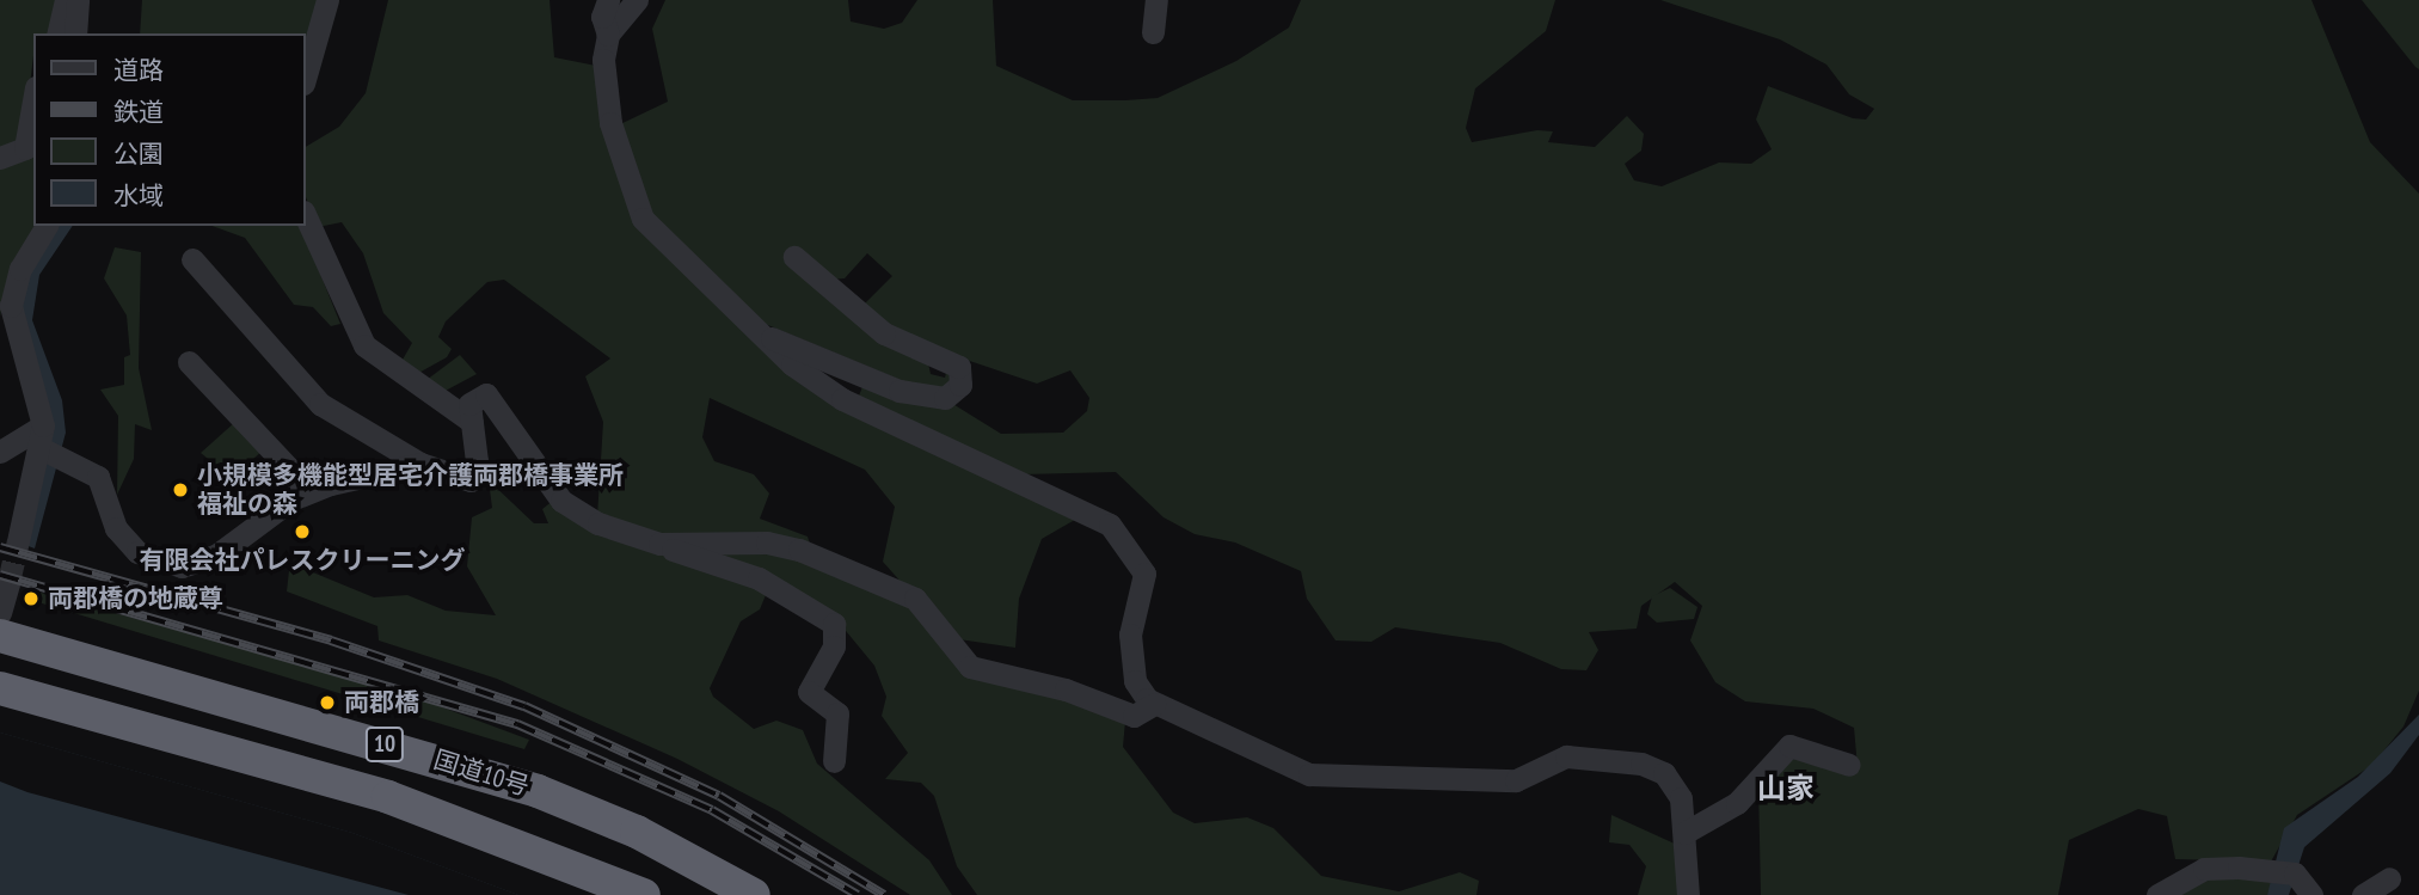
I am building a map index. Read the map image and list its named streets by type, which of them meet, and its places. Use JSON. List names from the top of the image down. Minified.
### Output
{"streets":{"highway":["10","国道10号"]},"districts":["山家"],"places":["小規模多機能型居宅介護両郡橋事業所 福祉の森","有限会社パレスクリーニング","両郡橋の地蔵尊","両郡橋"],"legend":["道路","鉄道","公園","水域"]}
